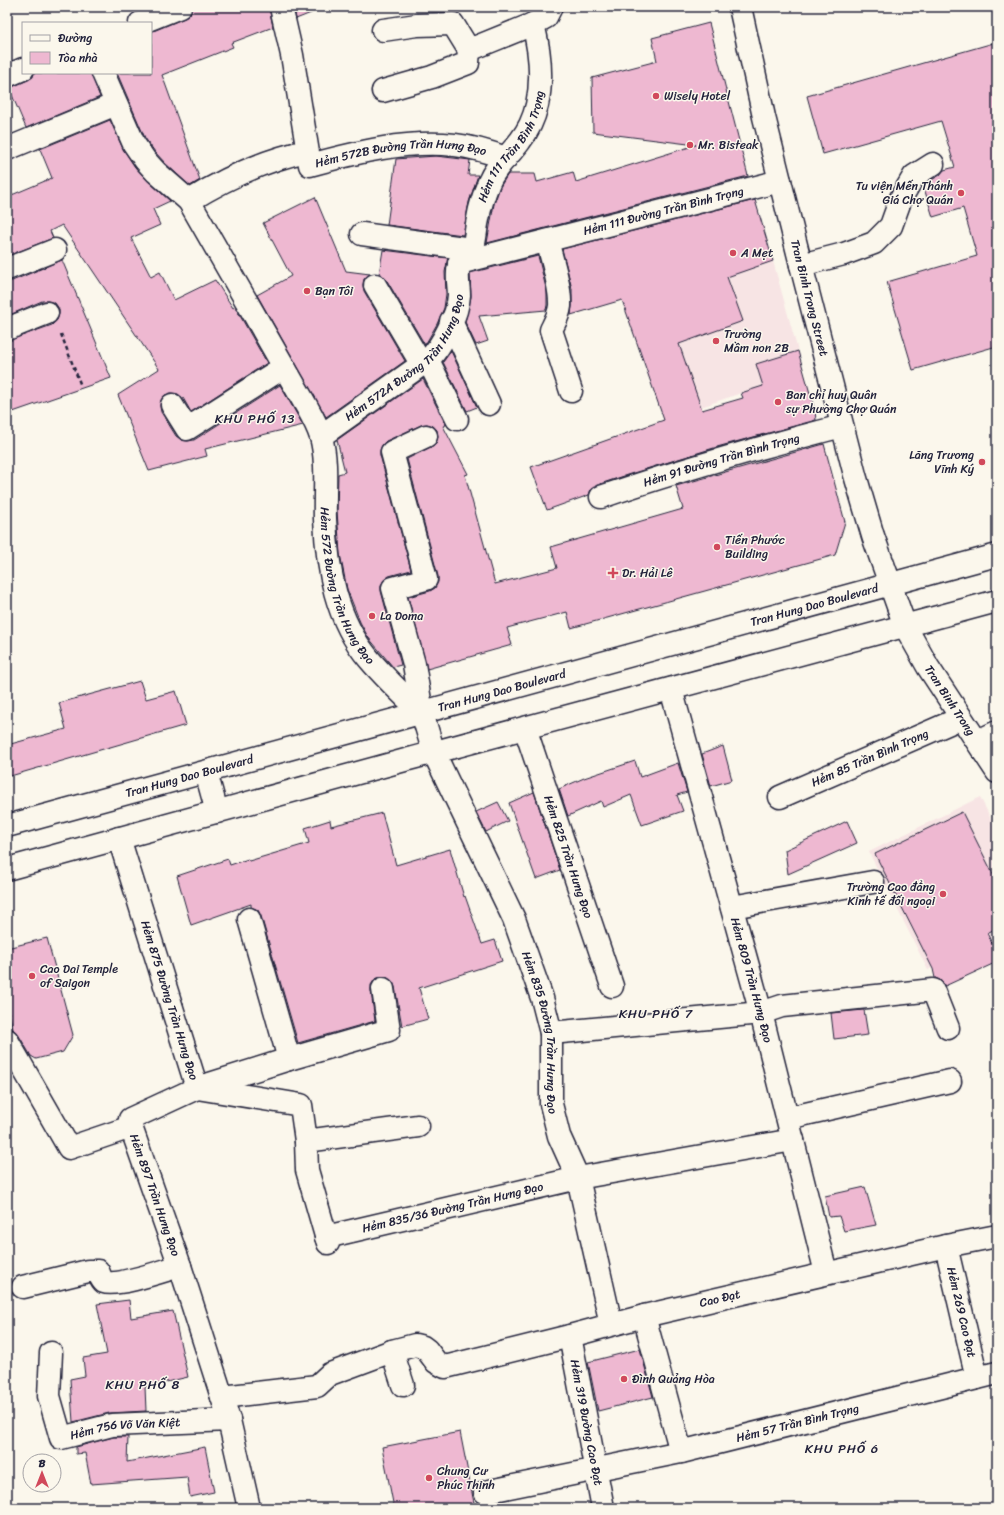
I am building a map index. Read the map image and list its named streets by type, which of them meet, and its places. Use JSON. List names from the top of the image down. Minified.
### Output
{"streets":{"main road":["Hẻm 111 Trần Bình Trọng","Hẻm 572B Đường Trần Hưng Đạo","Hẻm 111 Đường Trần Bình Trọng","Tran Binh Trong Street","Hẻm 572A Đường Trần Hưng Đạo","Hẻm 91 Đường Trần Bình Trọng","Hẻm 572 Đường Trần Hưng Đạo","Tran Hung Dao Boulevard","Tran Binh Trong","Hẻm 85 Trần Bình Trọng","Hẻm 825 Trần Hưng Đạo","Hẻm 809 Trần Hưng Đạo","Hẻm 875 Đường Trần Hưng Đạo","Hẻm 835 Đường Trần Hưng Đạo","Hẻm 897 Trần Hưng Đạo","Hẻm 835/36 Đường Trần Hưng Đạo","Cao Đạt","Hẻm 269 Cao Đạt","Hẻm 319 Đường Cao Đạt","Hẻm 57 Trần Bình Trọng","Hẻm 756 Võ Văn Kiệt"]},"crossings":[["Hẻm 111 Trần Bình Trọng","Hẻm 572B Đường Trần Hưng Đạo"],["Hẻm 111 Trần Bình Trọng","Hẻm 111 Đường Trần Bình Trọng"],["Hẻm 111 Trần Bình Trọng","Hẻm 572A Đường Trần Hưng Đạo"],["Hẻm 111 Đường Trần Bình Trọng","Tran Binh Trong Street"],["Hẻm 111 Đường Trần Bình Trọng","Hẻm 572A Đường Trần Hưng Đạo"],["Tran Binh Trong Street","Hẻm 91 Đường Trần Bình Trọng"],["Tran Binh Trong Street","Tran Hung Dao Boulevard"],["Tran Binh Trong Street","Tran Binh Trong"],["Hẻm 572A Đường Trần Hưng Đạo","Hẻm 572 Đường Trần Hưng Đạo"],["Hẻm 572 Đường Trần Hưng Đạo","Tran Hung Dao Boulevard"],["Hẻm 572 Đường Trần Hưng Đạo","Hẻm 835 Đường Trần Hưng Đạo"],["Tran Hung Dao Boulevard","Tran Binh Trong"],["Tran Hung Dao Boulevard","Hẻm 835 Đường Trần Hưng Đạo"],["Tran Binh Trong","Hẻm 85 Trần Bình Trọng"],["Hẻm 809 Trần Hưng Đạo","Hẻm 835/36 Đường Trần Hưng Đạo"],["Hẻm 809 Trần Hưng Đạo","Cao Đạt"],["Hẻm 875 Đường Trần Hưng Đạo","Hẻm 835/36 Đường Trần Hưng Đạo"],["Hẻm 835 Đường Trần Hưng Đạo","Hẻm 835/36 Đường Trần Hưng Đạo"],["Hẻm 835 Đường Trần Hưng Đạo","Cao Đạt"],["Hẻm 897 Trần Hưng Đạo","Hẻm 756 Võ Văn Kiệt"],["Cao Đạt","Hẻm 269 Cao Đạt"],["Cao Đạt","Hẻm 319 Đường Cao Đạt"],["Hẻm 269 Cao Đạt","Hẻm 57 Trần Bình Trọng"],["Hẻm 319 Đường Cao Đạt","Hẻm 57 Trần Bình Trọng"]],"districts":["KHU PHỐ 13","KHU PHỐ 7","KHU PHỐ 8","KHU PHỐ 6"],"places":{"other":["Wisely Hotel","Mr. Bisteak","Tu viện Mến Thánh Giá Chợ Quán","A Mẹt","Bạn Tôi","Trường Mầm non 2B","Ban chỉ huy Quân sự Phường Chợ Quán","Lăng Trương Vĩnh Ký","Tiến Phước Building","La Doma","Trường Cao đẳng Kinh tế đối ngoại","Cao Dai Temple of Saigon","Đình Quảng Hòa","Chung Cư Phúc Thịnh"],"health":["Dr. Hải Lê"]},"legend":["Đường","Tòa nhà"],"north":"top"}
